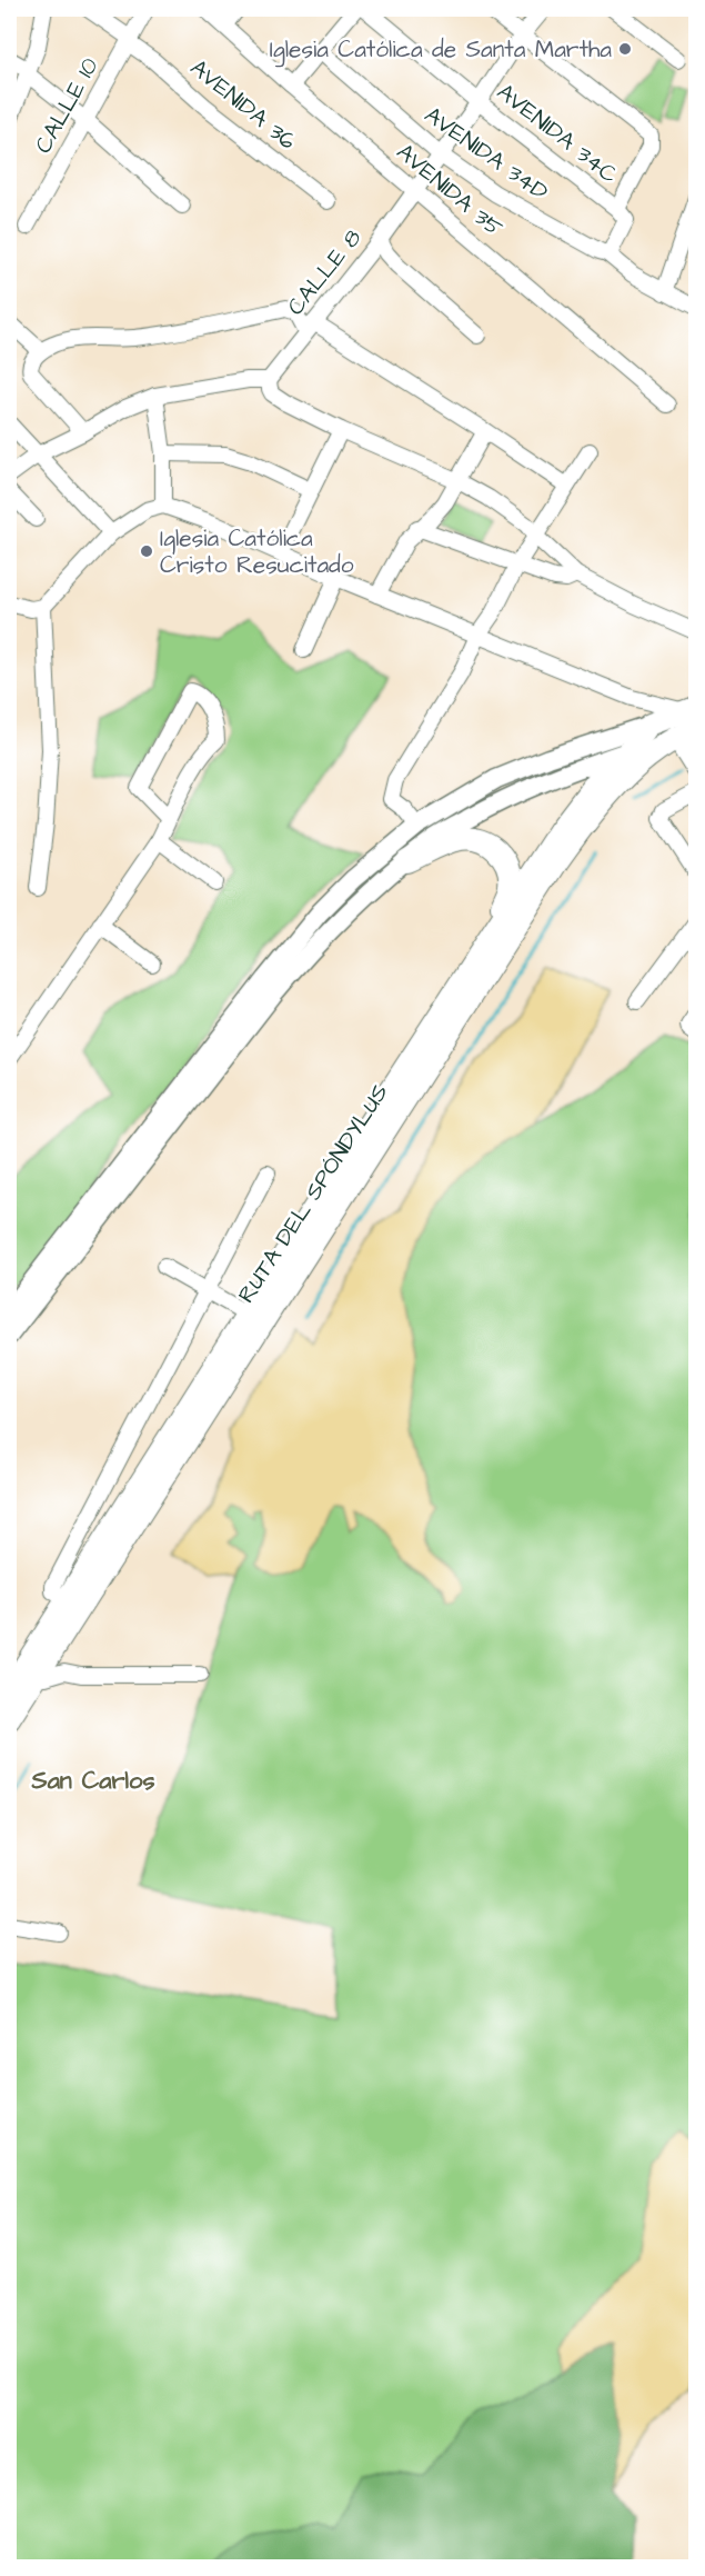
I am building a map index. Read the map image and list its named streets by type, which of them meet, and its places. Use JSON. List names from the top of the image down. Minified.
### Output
{"streets":{"highway":["RUTA DEL SPÓNDYLUS"],"street":["AVENIDA 36","CALLE 10","AVENIDA 34C","AVENIDA 34D","AVENIDA 35","CALLE 8"]},"crossings":[["AVENIDA 36","CALLE 10"],["AVENIDA 34C","CALLE 8"],["AVENIDA 34D","CALLE 8"],["AVENIDA 35","CALLE 8"]],"districts":["San Carlos"],"places":["Iglesia Católica de Santa Martha","Iglesia Católica Cristo Resucitado"]}
